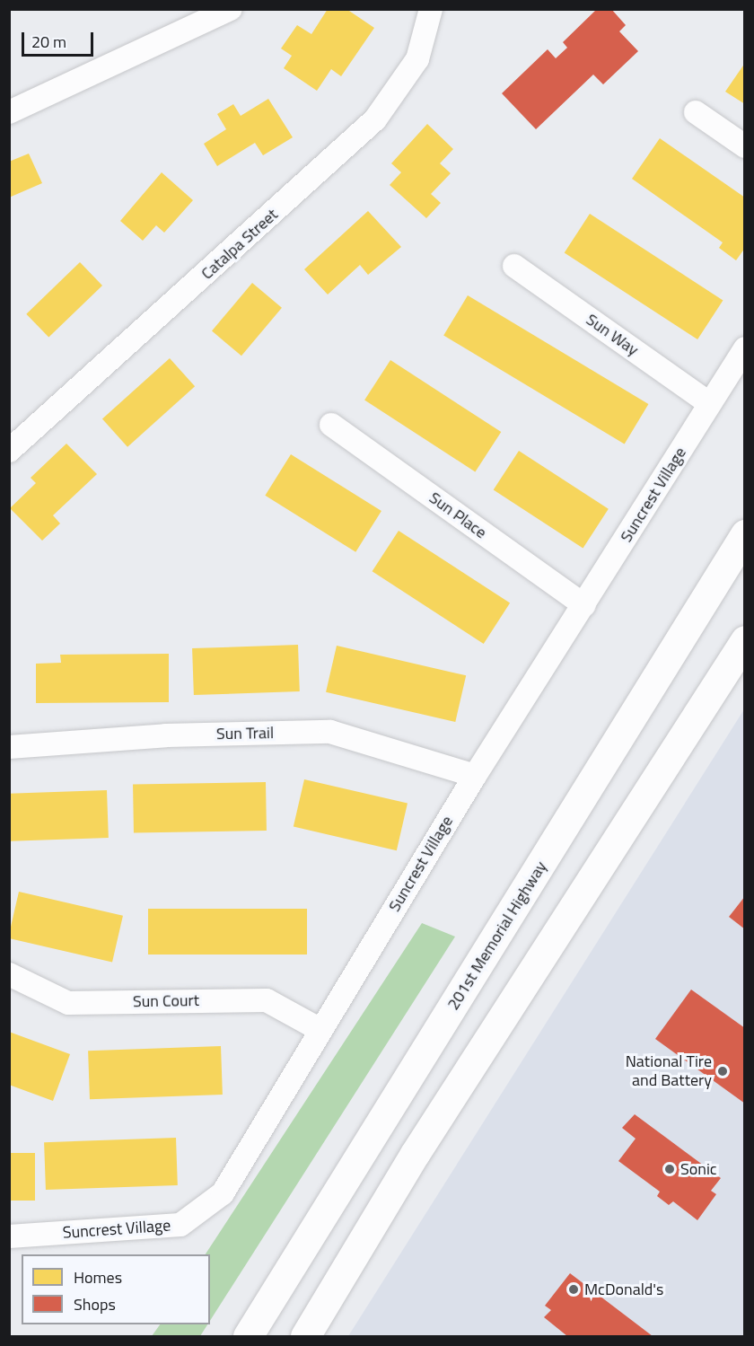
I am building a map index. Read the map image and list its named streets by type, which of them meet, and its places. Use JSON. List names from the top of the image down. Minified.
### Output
{"streets":{"main road":["201st Memorial Highway"],"street":["Catalpa Street","Sun Way","Suncrest Village","Sun Place","Sun Trail","Sun Court"]},"crossings":[["Sun Way","Suncrest Village"],["Suncrest Village","Sun Place"],["Suncrest Village","Sun Trail"],["Suncrest Village","Sun Court"]],"places":["National Tire and Battery","Sonic","McDonald's"],"legend":["Homes","Shops"],"scale_bar":"20 m"}
